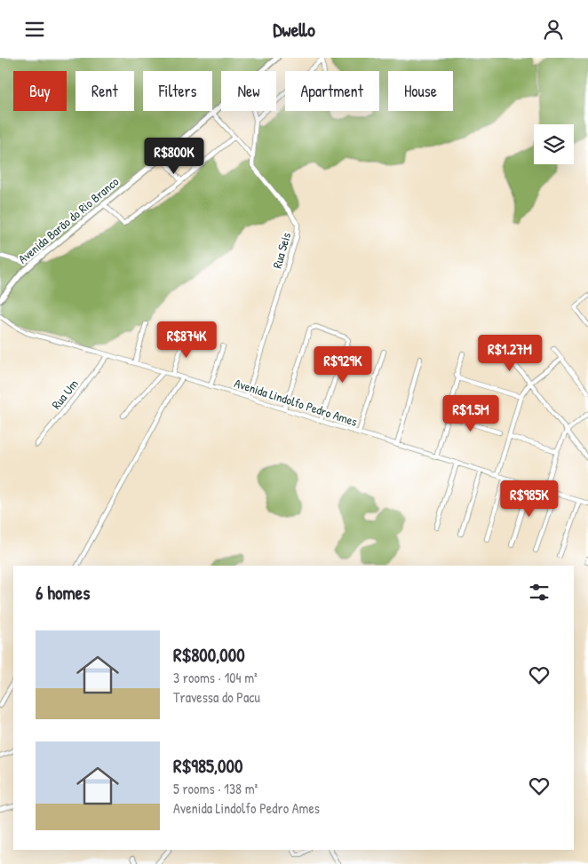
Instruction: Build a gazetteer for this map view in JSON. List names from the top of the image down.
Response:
{
  "streets": {
    "street": [
      "Avenida Barão do Rio Branco",
      "Rua Seis",
      "Rua Um",
      "Avenida Lindolfo Pedro Ames"
    ]
  },
  "crossings": [
    ["Rua Seis", "Avenida Lindolfo Pedro Ames"],
    ["Rua Um", "Avenida Lindolfo Pedro Ames"]
  ],
  "page": {
    "header": "Dwello",
    "chip": [
      "Buy",
      "Rent",
      "Filters",
      "New",
      "Apartment",
      "House"
    ],
    "price": [
      "R$800K",
      "R$874K",
      "R$1.27M",
      "R$929K",
      "R$1.5M",
      "R$985K"
    ],
    "heading": "6 homes",
    "list": [
      {
        "name": "R$800,000",
        "note": "3 rooms · 104 m² · Travessa do Pacu"
      },
      {
        "name": "R$985,000",
        "note": "5 rooms · 138 m² · Avenida Lindolfo Pedro Ames"
      }
    ]
  }
}
